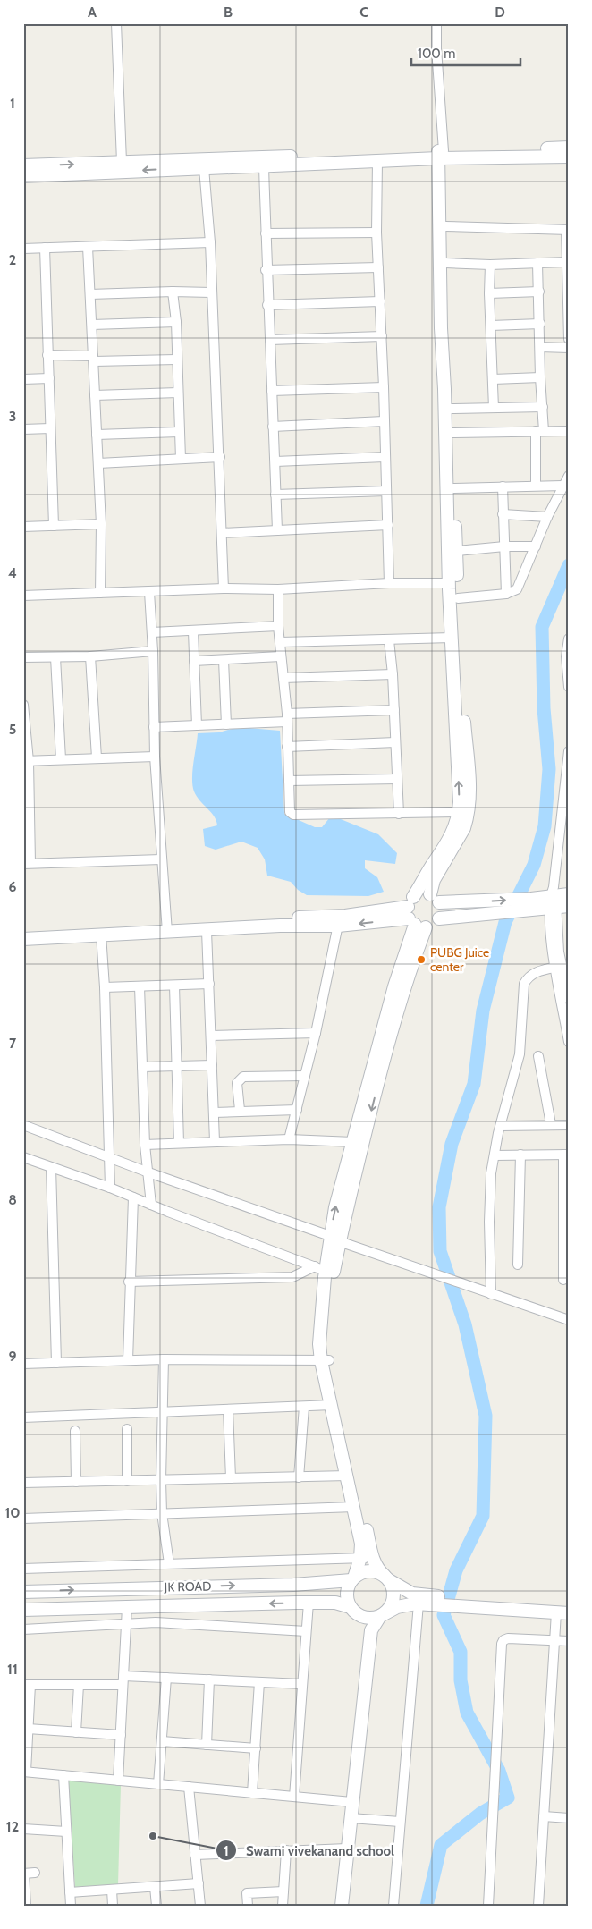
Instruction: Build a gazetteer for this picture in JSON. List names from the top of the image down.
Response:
{
  "streets": {
    "street": ["JK ROAD"]
  },
  "places": ["PUBG Juice center", "Swami vivekanand school"],
  "scale_bar": "100 m",
  "grid": {
    "columns": [
      "A",
      "B",
      "C",
      "D"
    ],
    "rows": [
      "1",
      "2",
      "3",
      "4",
      "5",
      "6",
      "7",
      "8",
      "9",
      "10",
      "11",
      "12"
    ]
  }
}
